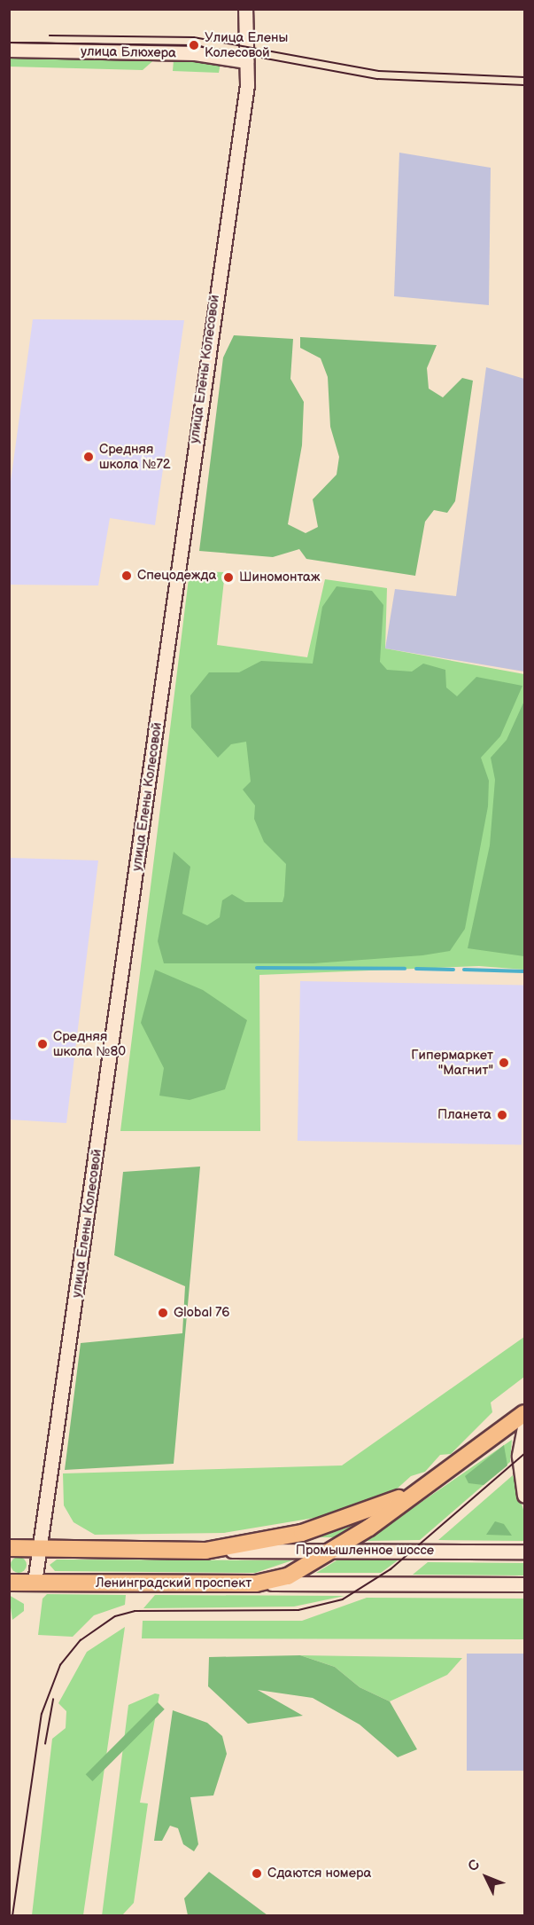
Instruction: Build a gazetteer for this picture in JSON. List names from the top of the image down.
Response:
{
  "streets": {
    "main road": ["Ленинградский проспект"],
    "street": ["улица Блюхера", "улица Елены Колесовой", "Промышленное шоссе"]
  },
  "crossings": [
    ["улица Блюхера", "улица Елены Колесовой"],
    ["улица Елены Колесовой", "Ленинградский проспект"],
    ["Промышленное шоссе", "Ленинградский проспект"]
  ],
  "places": [
    "Улица Елены Колесовой",
    "Средняя школа №72",
    "Спецодежда",
    "Шиномонтаж",
    "Средняя школа №80",
    "Гипермаркет \"Магнит\"",
    "Планета",
    "Global 76",
    "Сдаются номера"
  ],
  "north": "top left"
}
